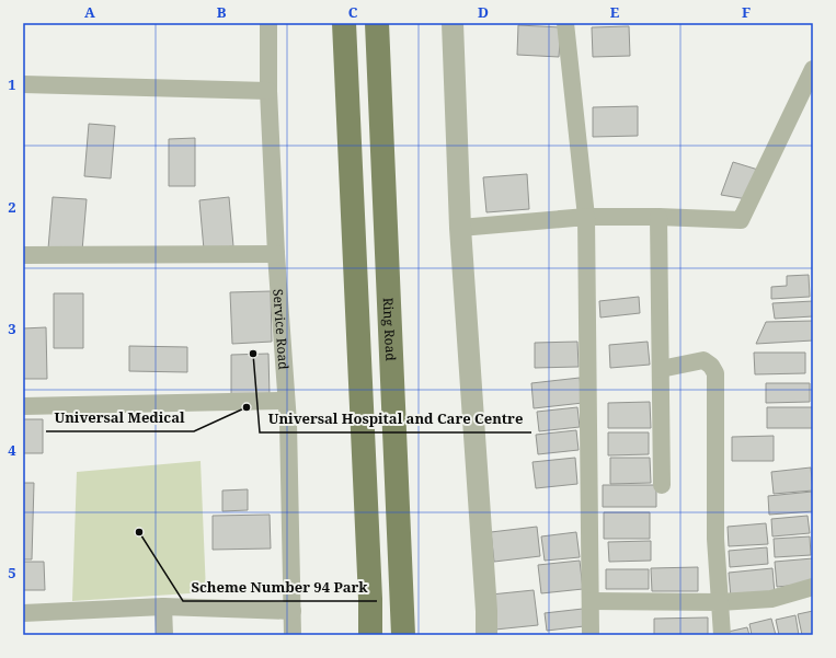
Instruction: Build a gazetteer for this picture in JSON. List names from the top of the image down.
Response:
{
  "streets": {
    "main road": ["Ring Road"],
    "street": ["Service Road"]
  },
  "places": ["Universal Hospital and Care Centre", "Universal Medical", "Scheme Number 94 Park"],
  "grid": {
    "columns": [
      "A",
      "B",
      "C",
      "D",
      "E",
      "F"
    ],
    "rows": [
      "1",
      "2",
      "3",
      "4",
      "5"
    ]
  }
}
